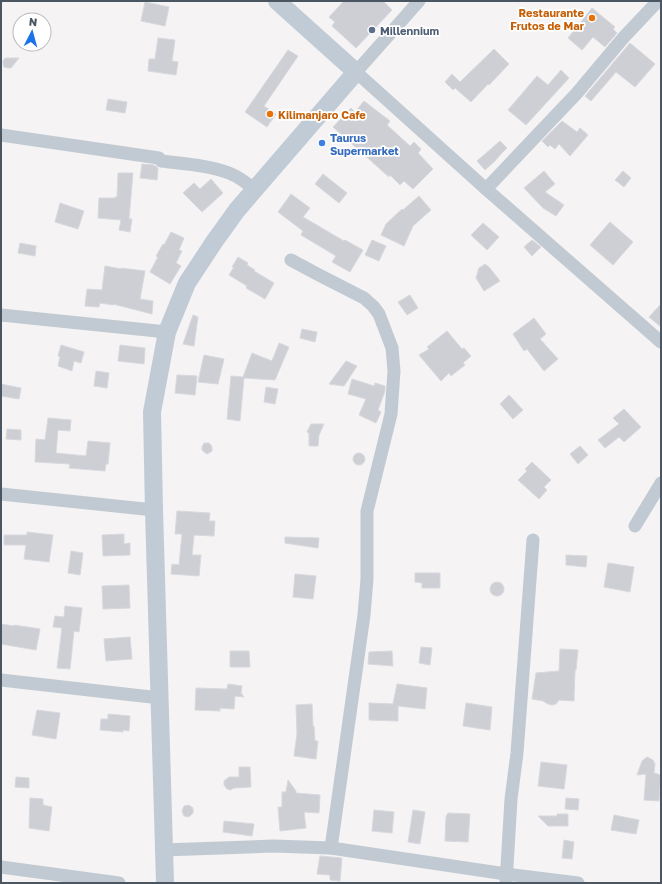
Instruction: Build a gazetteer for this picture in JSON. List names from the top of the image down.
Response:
{
  "places": [
    "Restaurante Frutos de Mar",
    "Millennium",
    "Kilimanjaro Cafe",
    "Taurus Supermarket"
  ],
  "north": "top"
}
